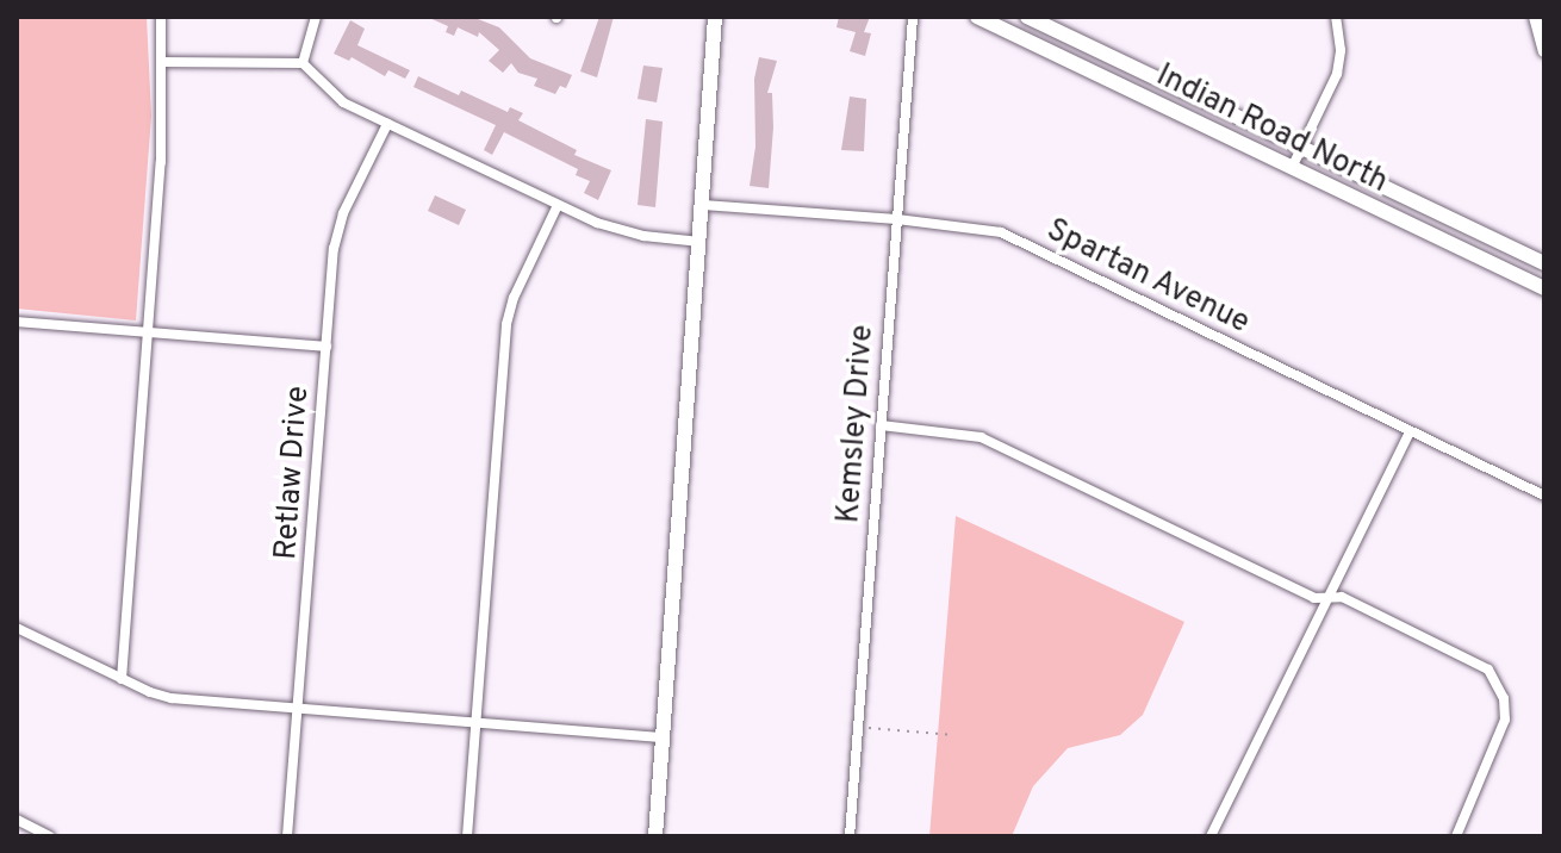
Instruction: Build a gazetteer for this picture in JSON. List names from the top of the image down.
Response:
{
  "streets": {
    "main road": ["Indian Road North"],
    "street": ["Spartan Avenue", "Kemsley Drive", "Retlaw Drive"]
  },
  "crossings": [
    ["Spartan Avenue", "Kemsley Drive"]
  ]
}
